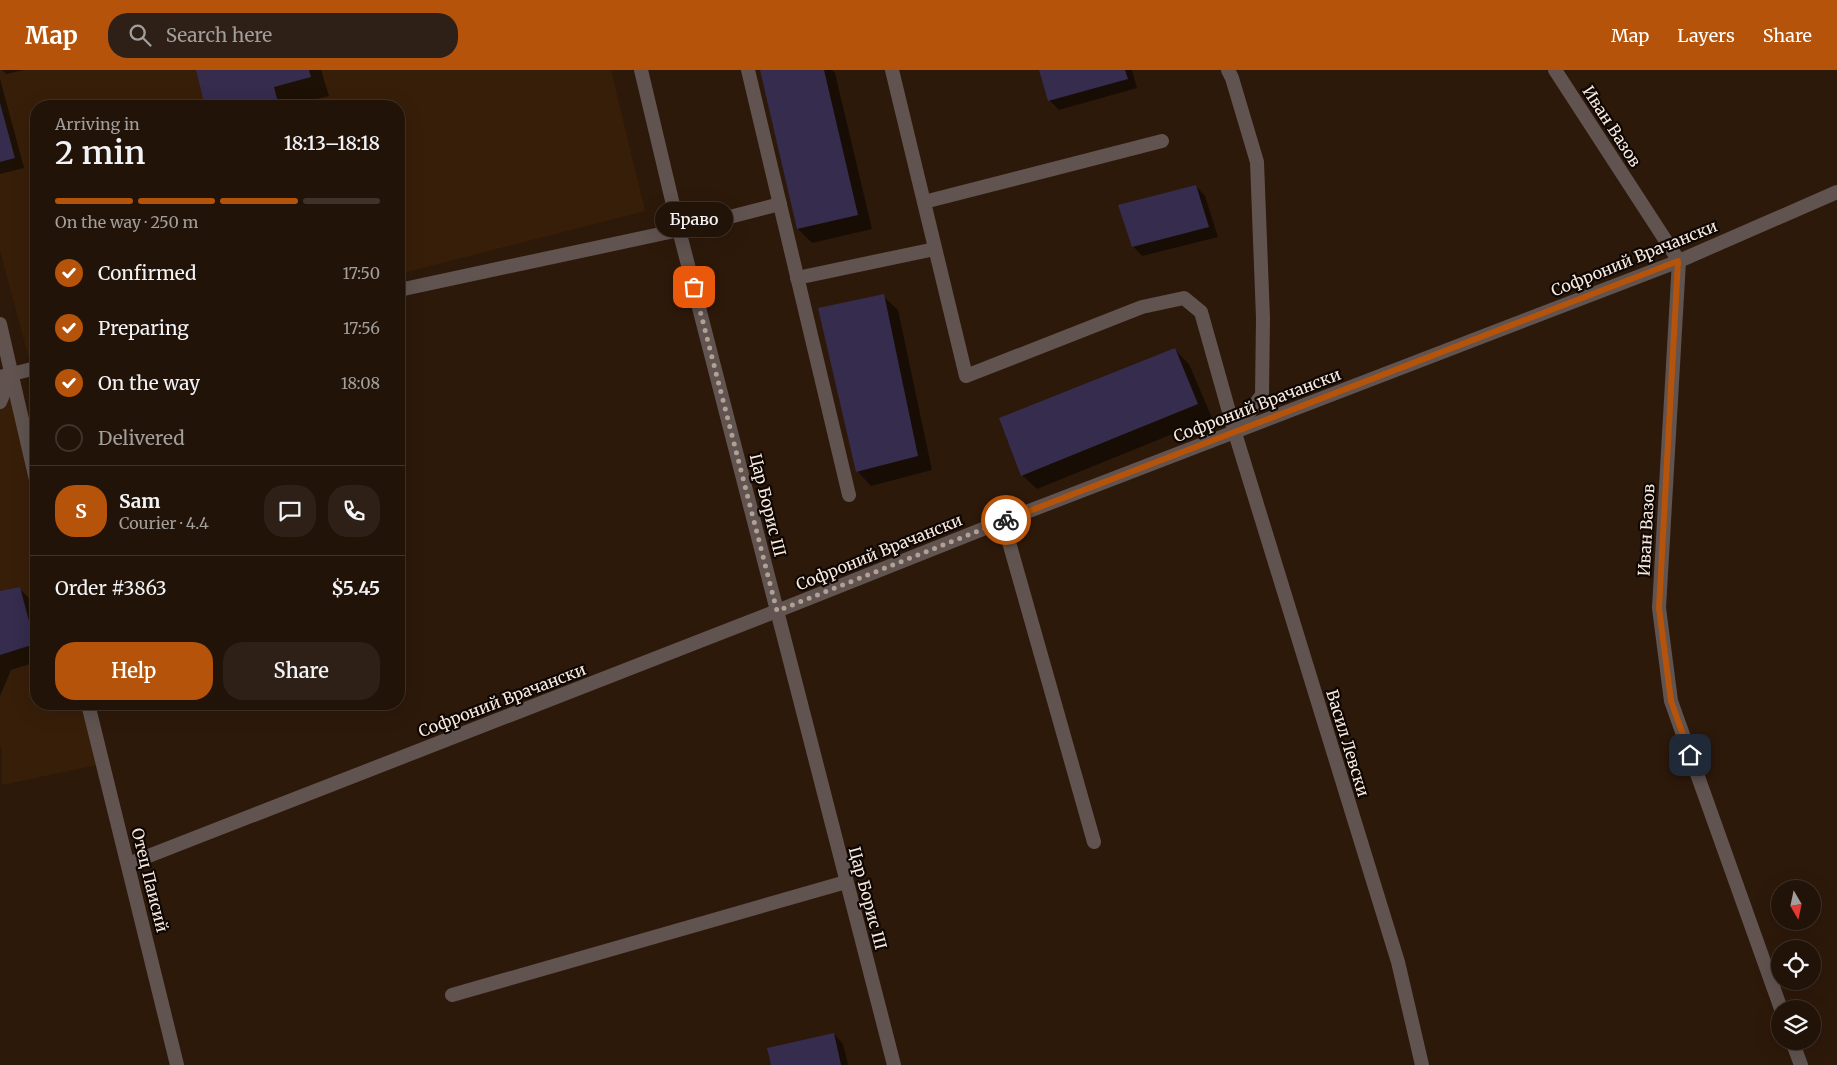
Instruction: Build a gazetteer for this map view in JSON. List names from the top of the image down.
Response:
{
  "streets": {
    "street": [
      "Иван Вазов",
      "Софроний Врачански",
      "Цар Борис III",
      "Васил Левски",
      "Отец Паисий"
    ]
  },
  "crossings": [
    ["Иван Вазов", "Софроний Врачански"],
    ["Софроний Врачански", "Цар Борис III"],
    ["Софроний Врачански", "Васил Левски"],
    ["Софроний Врачански", "Отец Паисий"]
  ],
  "places": ["Браво"],
  "north": "bottom",
  "page": {
    "header": "Map",
    "search": "Search here",
    "nav": ["Map", "Layers", "Share"],
    "heading": ["2 min", "Arriving in", "18:13–18:18"],
    "panel": [
      "Sam",
      "Courier · 4.4",
      "Order #3863",
      "$5.45"
    ],
    "bar": "On the way · 250 m",
    "bubble": "Браво",
    "list": [
      ["Confirmed", "17:50"],
      ["Preparing", "17:56"],
      ["On the way", "18:08"],
      "Delivered"
    ],
    "round": "S",
    "buttons": ["Help", "Share"]
  }
}
